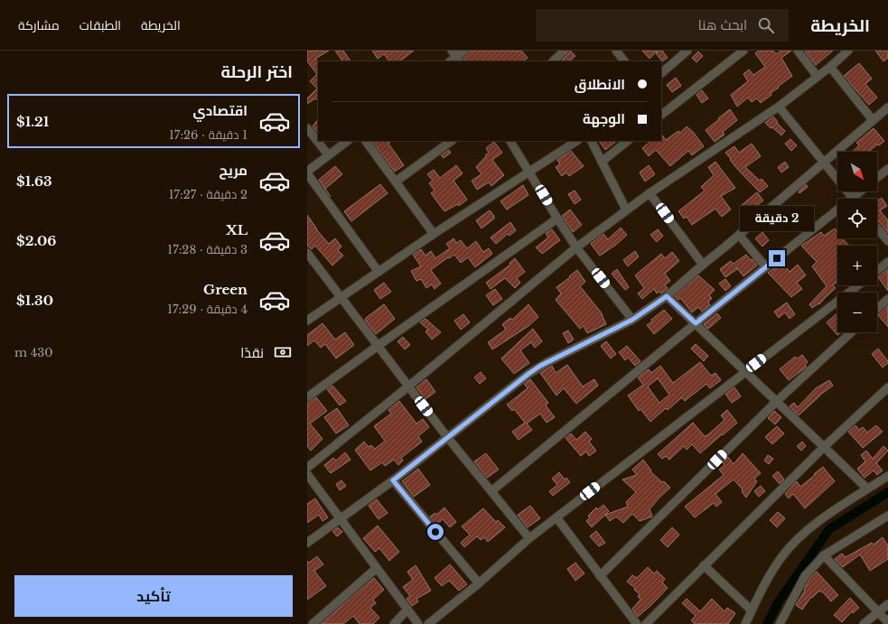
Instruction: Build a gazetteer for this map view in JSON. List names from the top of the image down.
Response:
{
  "north": "bottom right",
  "page": {
    "header": "الخريطة",
    "search": "ابحث هنا",
    "nav": ["الخريطة", "الطبقات", "مشاركة"],
    "heading": "اختر الرحلة",
    "banner": ["الانطلاق", "الوجهة"],
    "list": [
      {
        "name": "اقتصادي",
        "note": "1 دقيقة · 17:26",
        "value": "$1.21"
      },
      {
        "name": "مريح",
        "note": "2 دقيقة · 17:27",
        "value": "$1.63"
      },
      {
        "name": "XL",
        "note": "3 دقيقة · 17:28",
        "value": "$2.06"
      },
      {
        "name": "Green",
        "note": "4 دقيقة · 17:29",
        "value": "$1.30"
      }
    ],
    "map_buttons": ["+", "−"],
    "bubble": "2 دقيقة",
    "pay": ["نقدًا", "430 m"],
    "buttons": "تأكيد"
  }
}
